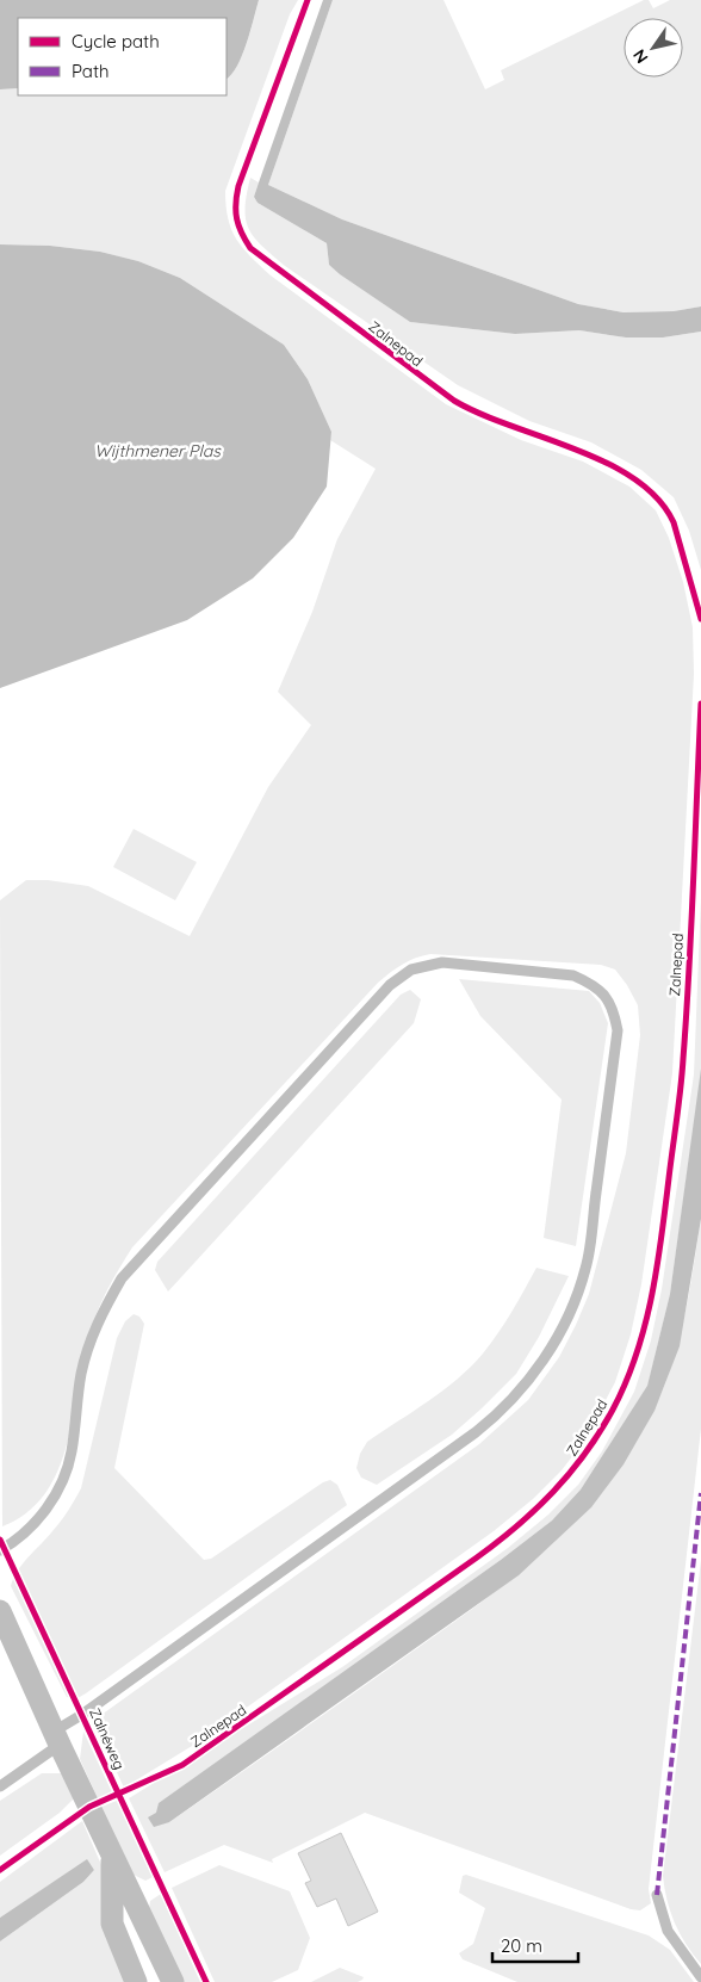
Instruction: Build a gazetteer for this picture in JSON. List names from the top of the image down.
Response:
{
  "streets": {
    "cycle path": ["Zalnepad", "Zalnéweg"]
  },
  "water": ["Wijthmener Plas"],
  "legend": ["Cycle path", "Path"],
  "scale_bar": "20 m",
  "north": "bottom left"
}
